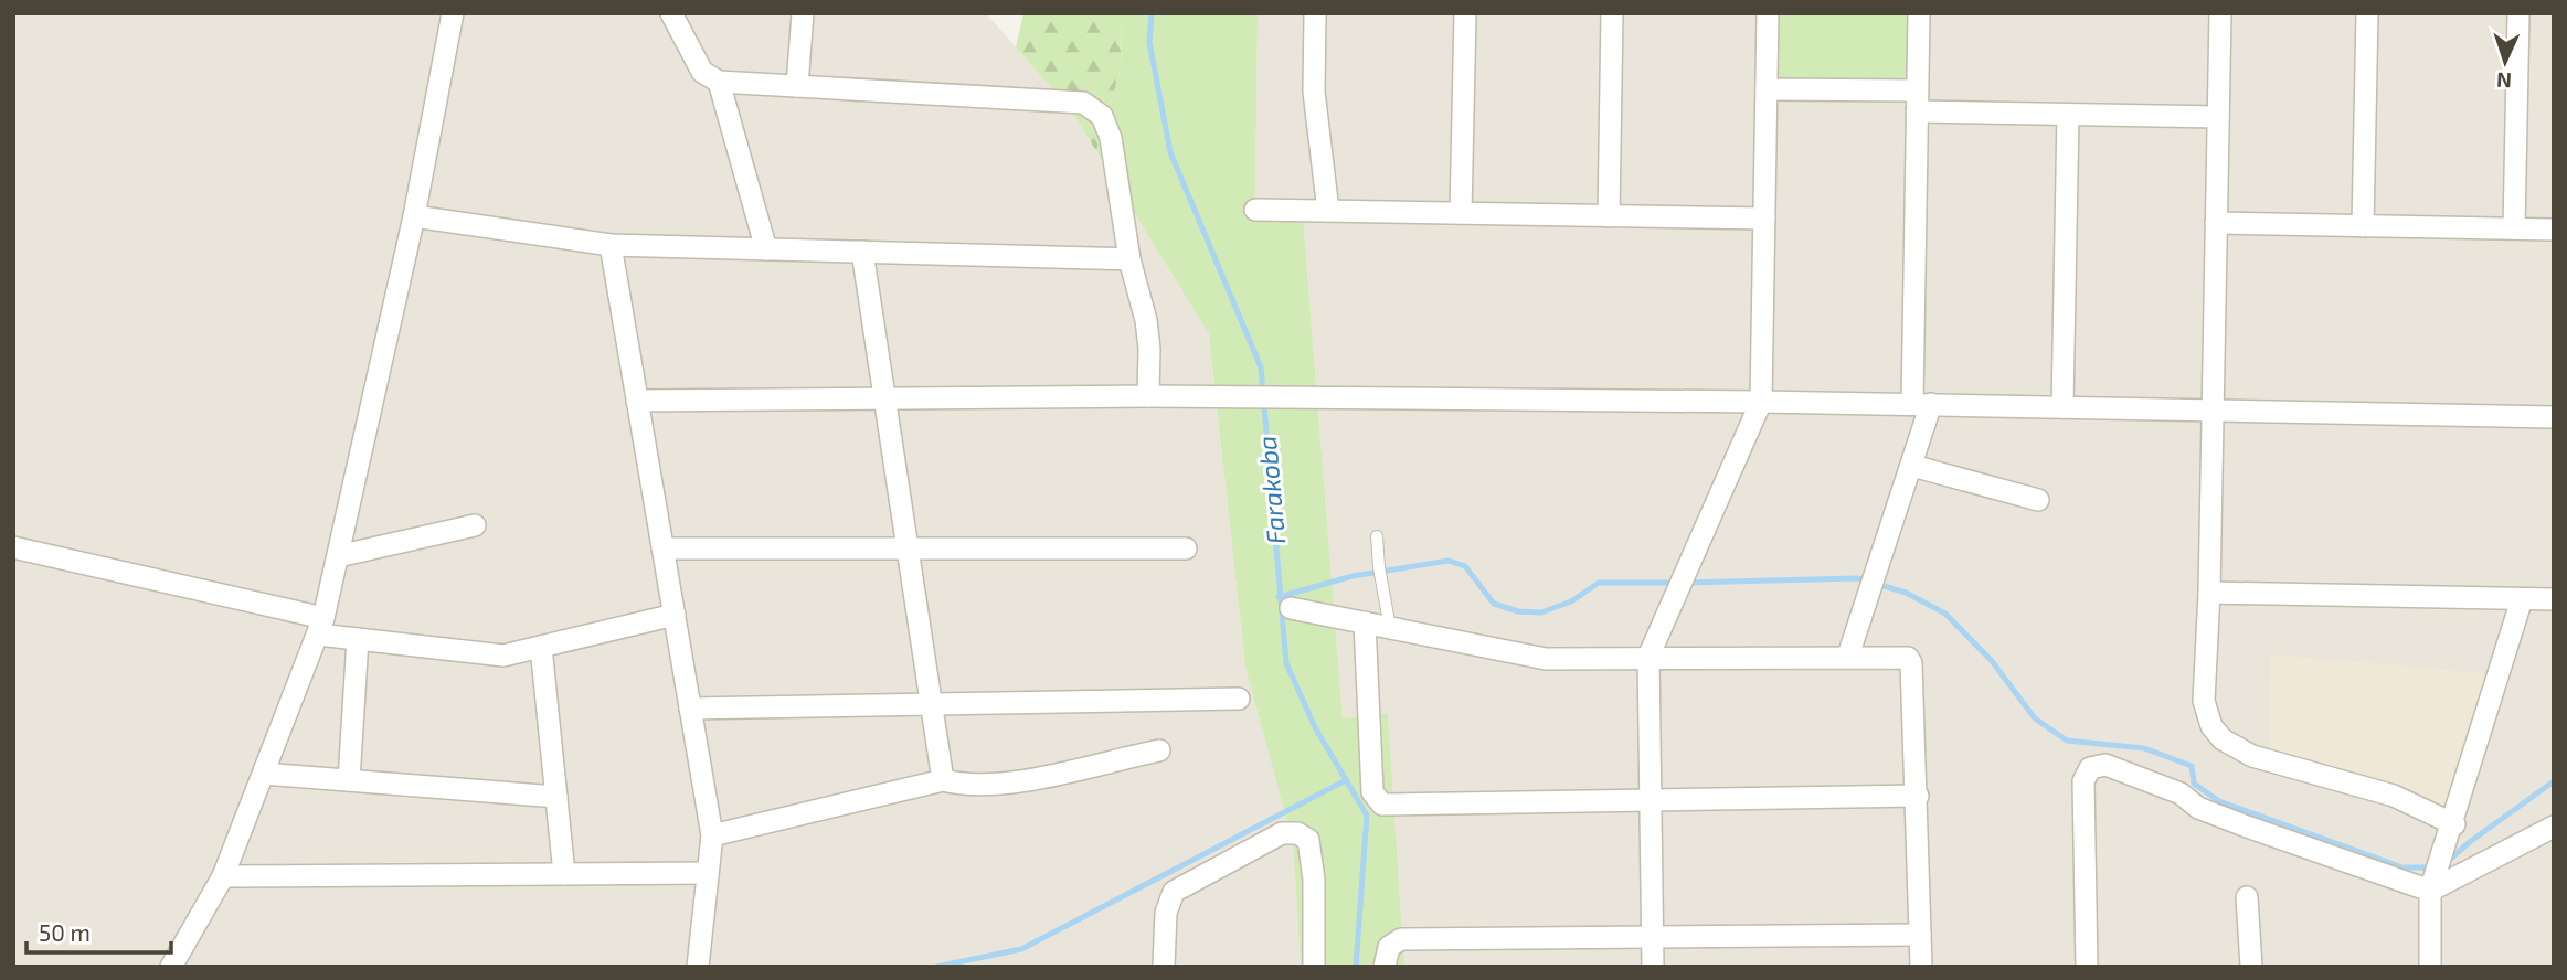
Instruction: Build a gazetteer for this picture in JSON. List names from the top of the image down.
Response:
{
  "water": ["Farakoba"],
  "scale_bar": "50 m",
  "north": "bottom"
}
